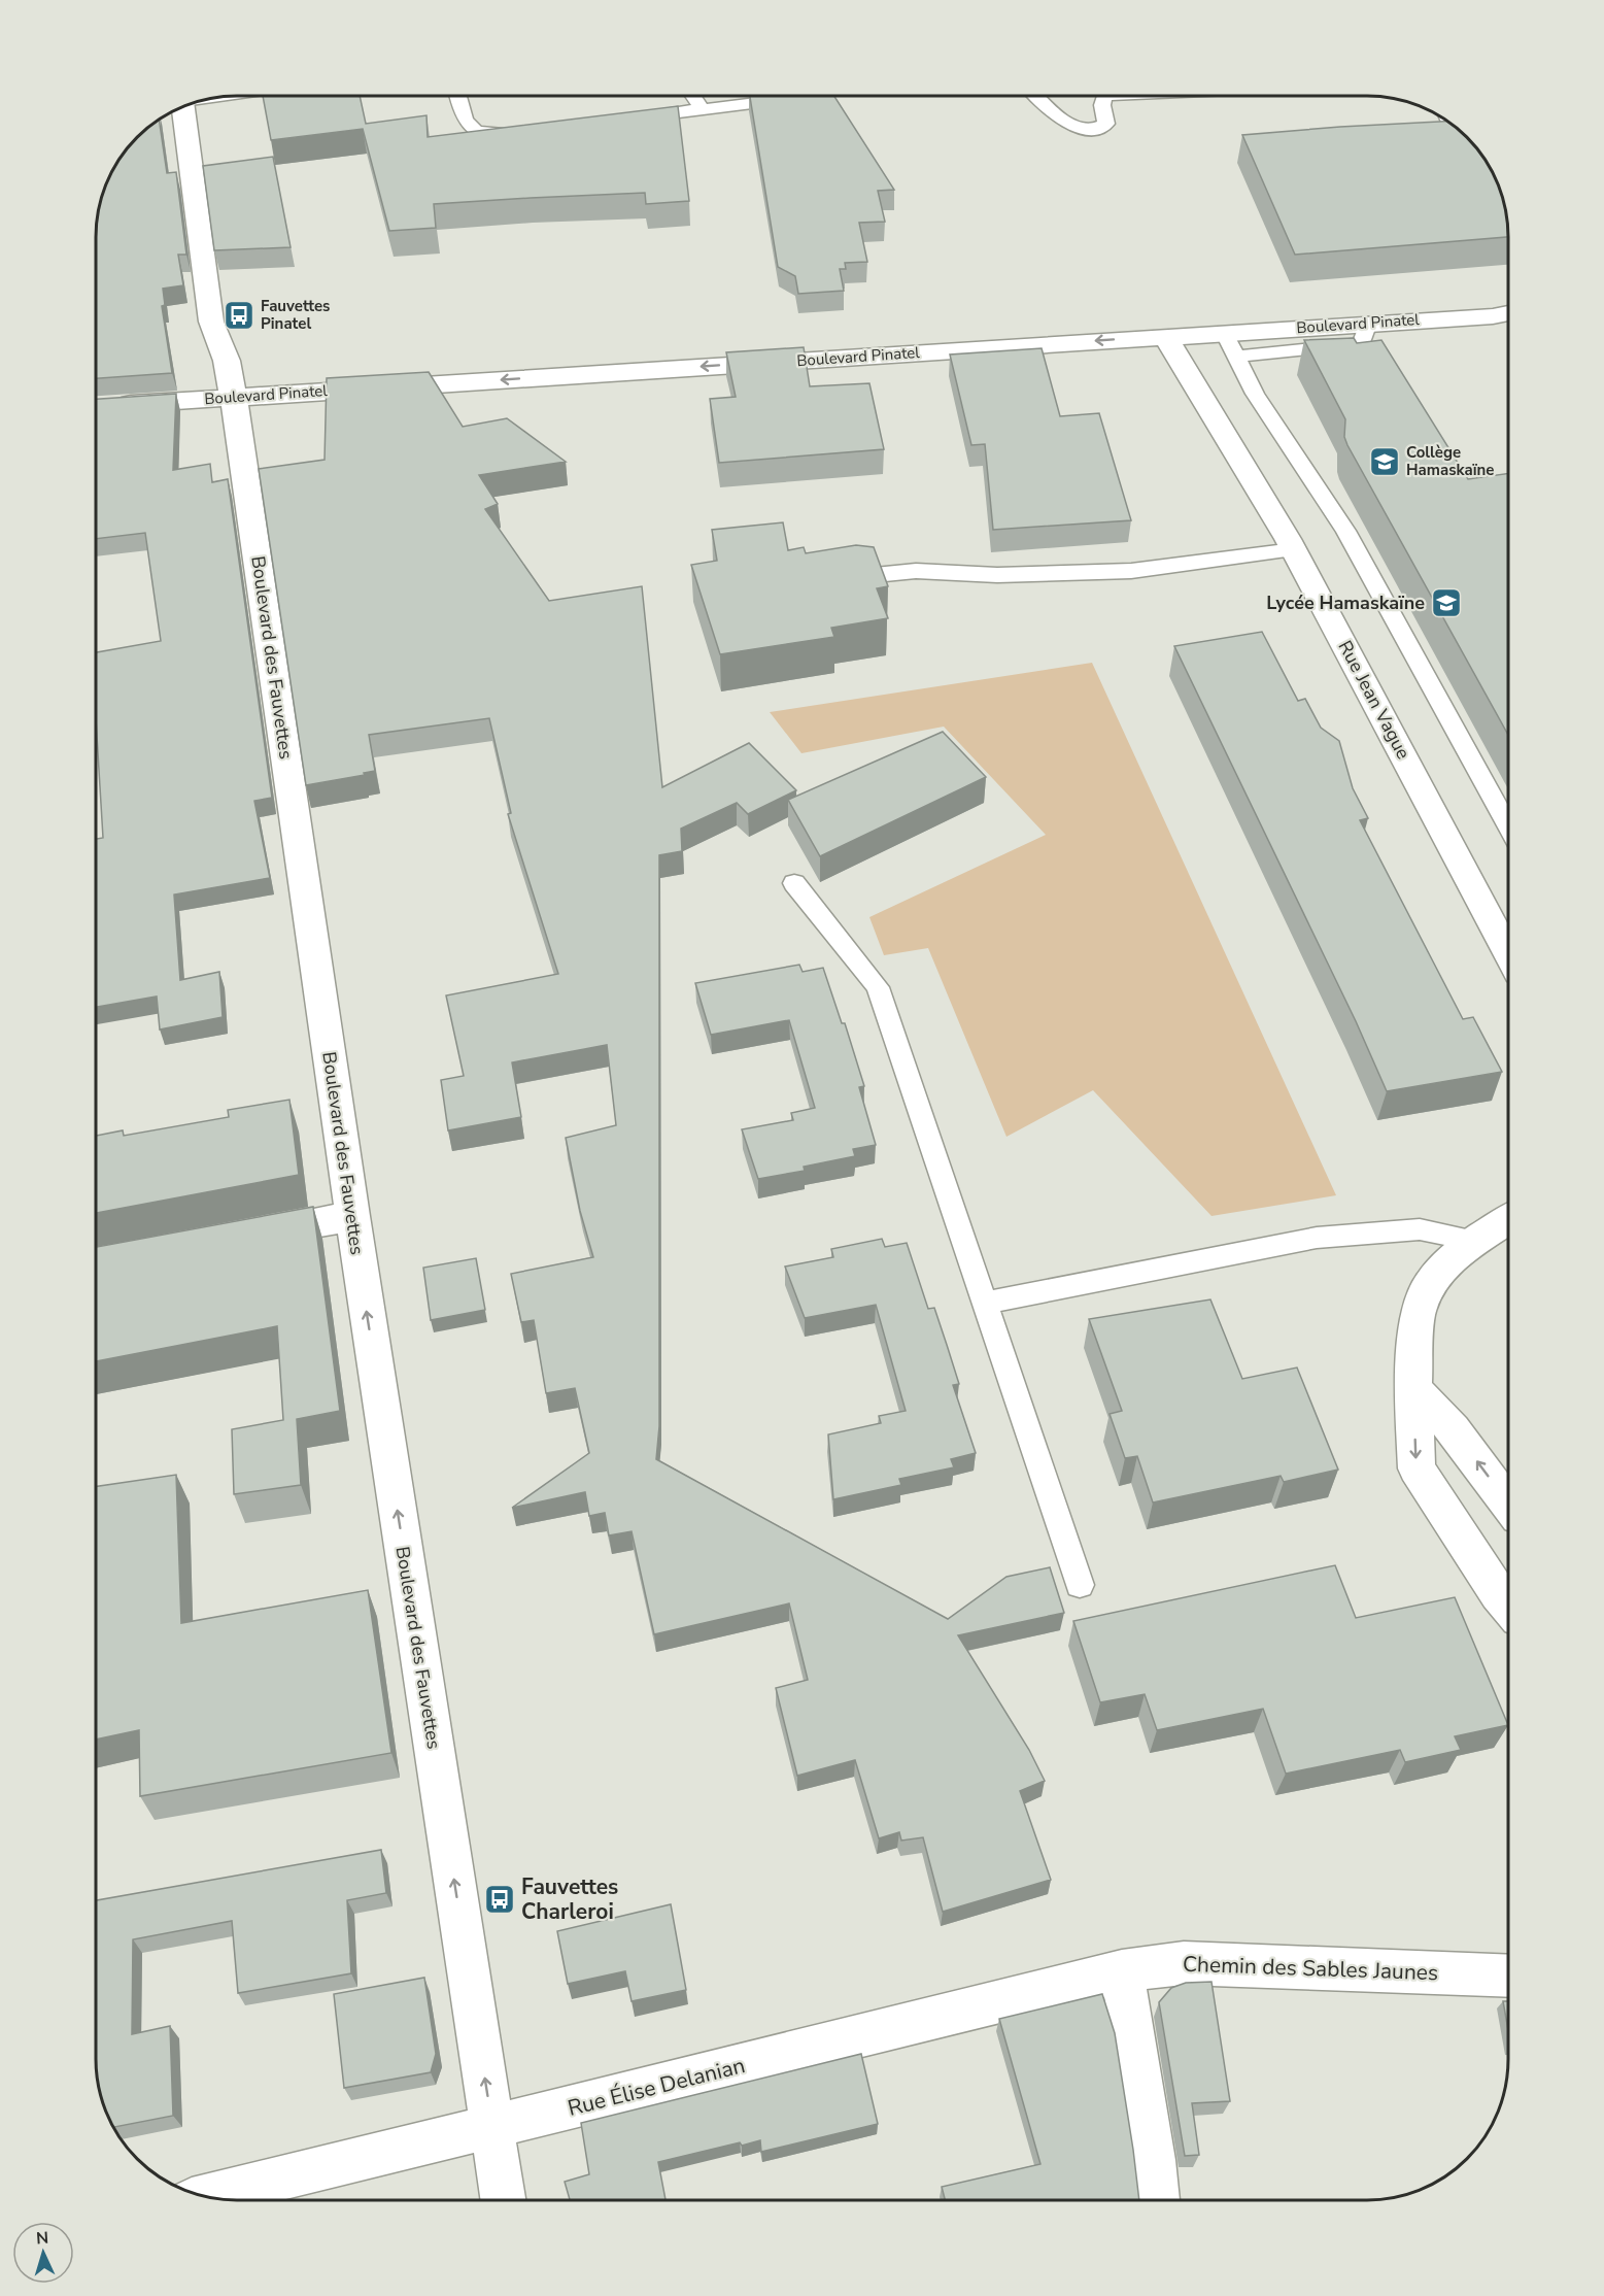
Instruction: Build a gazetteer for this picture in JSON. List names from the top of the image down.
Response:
{
  "streets": {
    "street": [
      "Boulevard Pinatel",
      "Boulevard des Fauvettes",
      "Rue Jean Vague",
      "Chemin des Sables Jaunes",
      "Rue Élise Delanian"
    ]
  },
  "crossings": [
    ["Boulevard Pinatel", "Boulevard des Fauvettes"],
    ["Boulevard Pinatel", "Rue Jean Vague"],
    ["Boulevard des Fauvettes", "Rue Élise Delanian"],
    ["Chemin des Sables Jaunes", "Rue Élise Delanian"]
  ],
  "one_way": ["Boulevard Pinatel", "Boulevard des Fauvettes"],
  "places": {
    "bus stop": ["Fauvettes Pinatel", "Fauvettes Charleroi"],
    "school or university": ["Collège Hamaskaïne", "Lycée Hamaskaïne"]
  },
  "north": "top"
}
